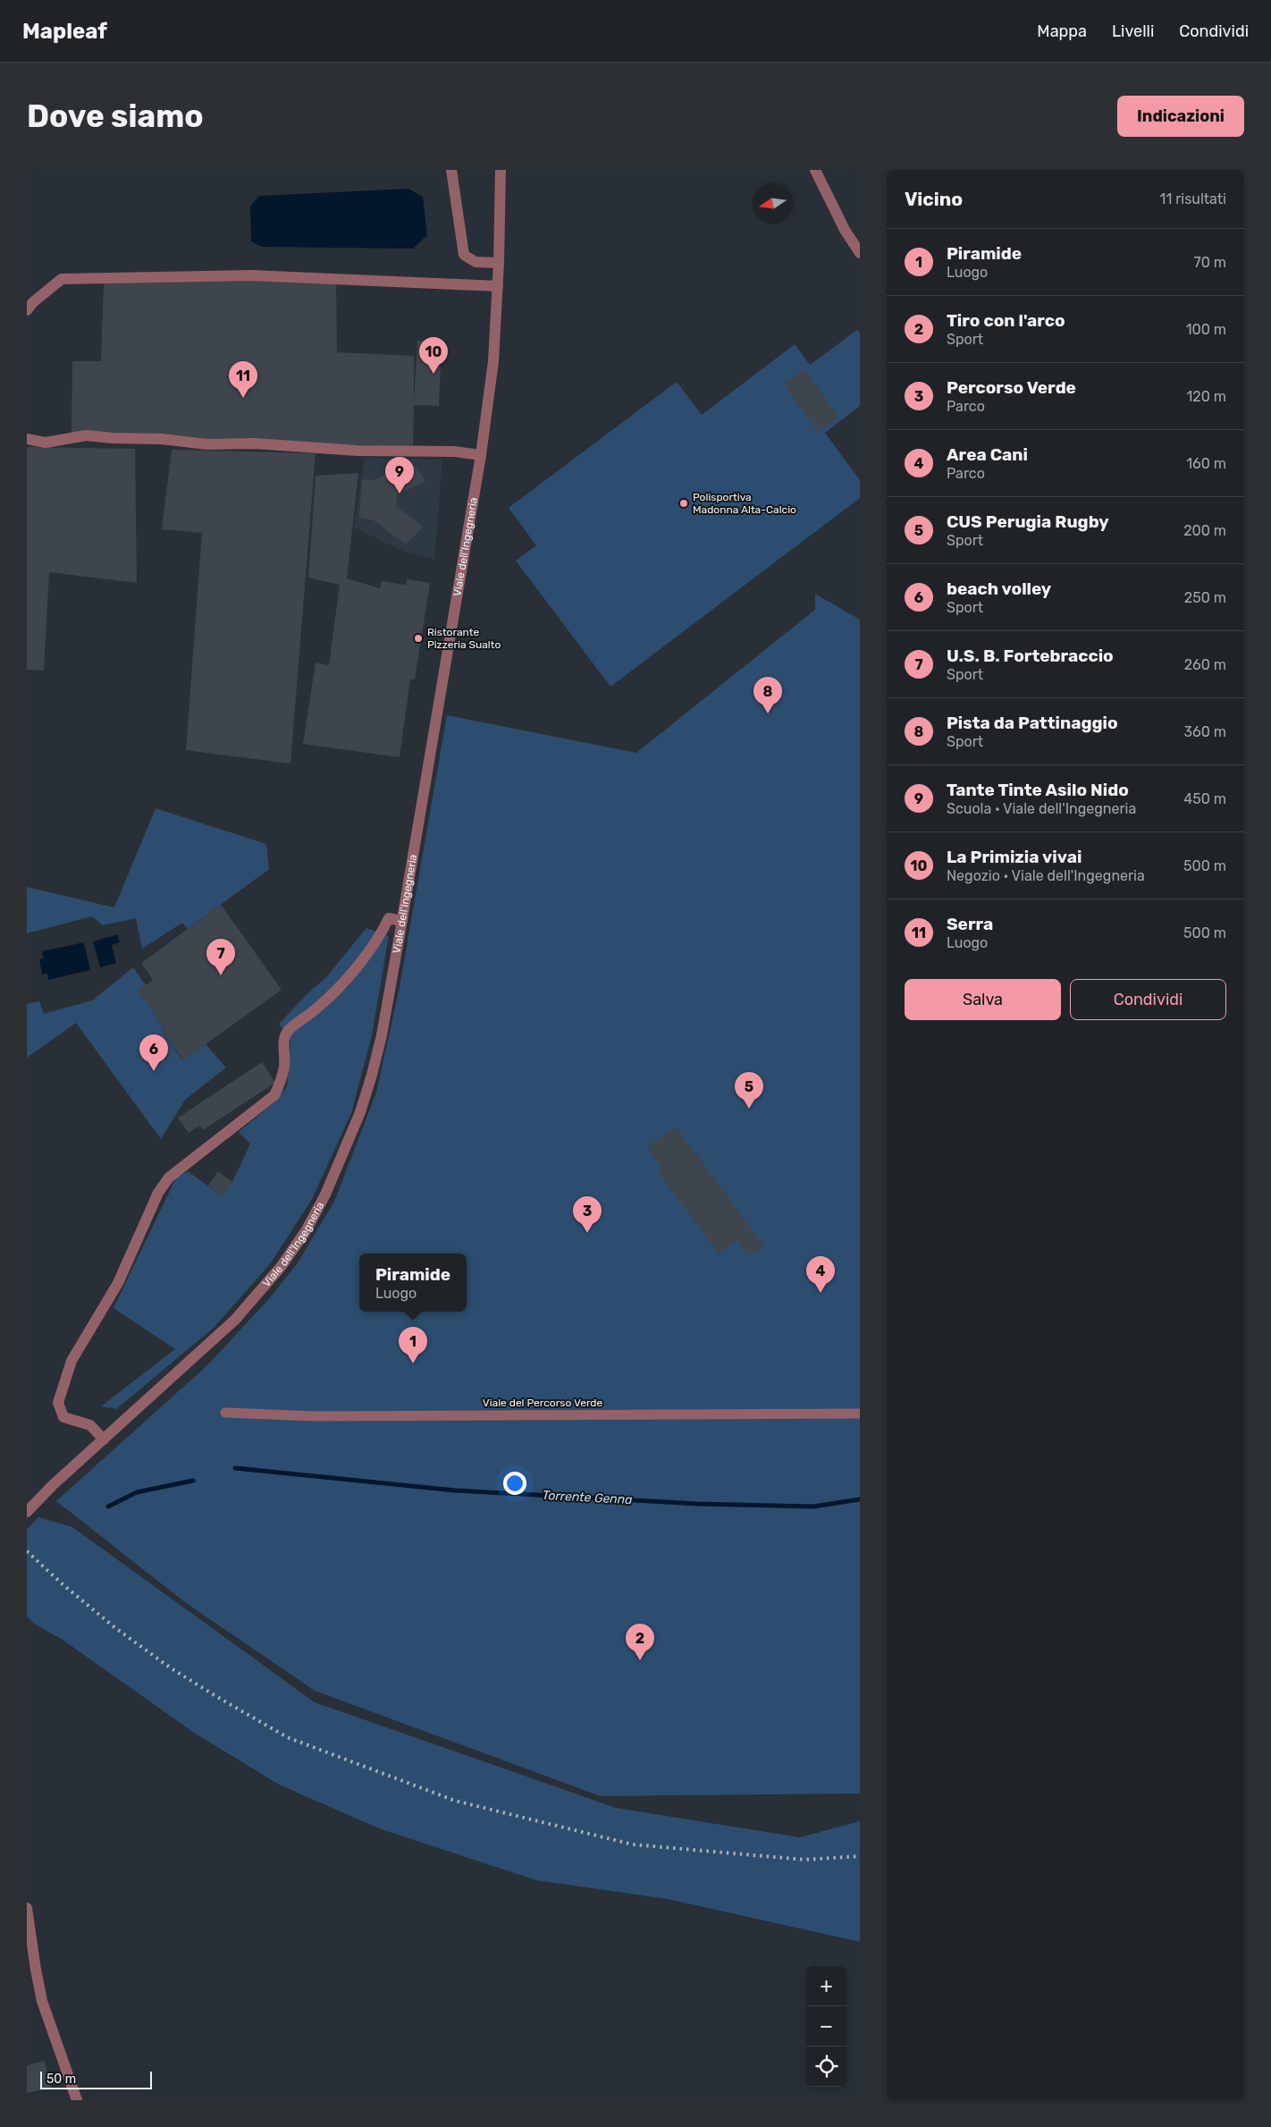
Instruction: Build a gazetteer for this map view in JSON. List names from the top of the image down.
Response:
{
  "streets": {
    "street": ["Viale dell'Ingegneria", "Viale del Percorso Verde"]
  },
  "water": ["Torrente Genna"],
  "places": ["Polisportiva Madonna Alta-Calcio", "Ristorante Pizzeria Sualto"],
  "scale_bar": "50 m",
  "north": "left",
  "page": {
    "header": "Mapleaf",
    "nav": ["Mappa", "Livelli", "Condividi"],
    "buttons": [
      "Indicazioni",
      ["Salva", "Condividi"]
    ],
    "title": "Dove siamo",
    "heading": ["Vicino", "11 risultati"],
    "list": [
      {
        "mark": "1",
        "name": "Piramide",
        "note": "Luogo",
        "value": "70 m"
      },
      {
        "mark": "2",
        "name": "Tiro con l'arco",
        "note": "Sport",
        "value": "100 m"
      },
      {
        "mark": "3",
        "name": "Percorso Verde",
        "note": "Parco",
        "value": "120 m"
      },
      {
        "mark": "4",
        "name": "Area Cani",
        "note": "Parco",
        "value": "160 m"
      },
      {
        "mark": "5",
        "name": "CUS Perugia Rugby",
        "note": "Sport",
        "value": "200 m"
      },
      {
        "mark": "6",
        "name": "beach volley",
        "note": "Sport",
        "value": "250 m"
      },
      {
        "mark": "7",
        "name": "U.S. B. Fortebraccio",
        "note": "Sport",
        "value": "260 m"
      },
      {
        "mark": "8",
        "name": "Pista da Pattinaggio",
        "note": "Sport",
        "value": "360 m"
      },
      {
        "mark": "9",
        "name": "Tante Tinte Asilo Nido",
        "note": "Scuola · Viale dell'Ingegneria",
        "value": "450 m"
      },
      {
        "mark": "10",
        "name": "La Primizia vivai",
        "note": "Negozio · Viale dell'Ingegneria",
        "value": "500 m"
      },
      {
        "mark": "11",
        "name": "Serra",
        "note": "Luogo",
        "value": "500 m"
      }
    ],
    "pins": [
      "10",
      "11",
      "9",
      "8",
      "7",
      "6",
      "5",
      "3",
      "4",
      "1",
      "2"
    ],
    "popup": ["Piramide", "Luogo"],
    "map_buttons": ["+", "−"],
    "scale": "50 m"
  }
}
